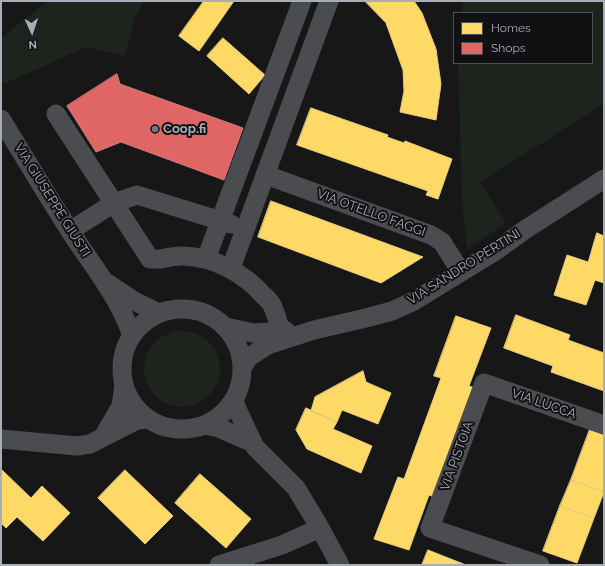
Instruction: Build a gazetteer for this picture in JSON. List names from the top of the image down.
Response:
{
  "streets": {
    "street": [
      "VIA GIUSEPPE GIUSTI",
      "VIA OTELLO FAGGI",
      "VIA SANDRO PERTINI",
      "VIA LUCCA",
      "VIA PISTOIA"
    ]
  },
  "crossings": [
    ["VIA GIUSEPPE GIUSTI", "VIA SANDRO PERTINI"],
    ["VIA OTELLO FAGGI", "VIA SANDRO PERTINI"],
    ["VIA LUCCA", "VIA PISTOIA"]
  ],
  "places": ["Coop.fi"],
  "legend": ["Homes", "Shops"],
  "north": "bottom"
}
